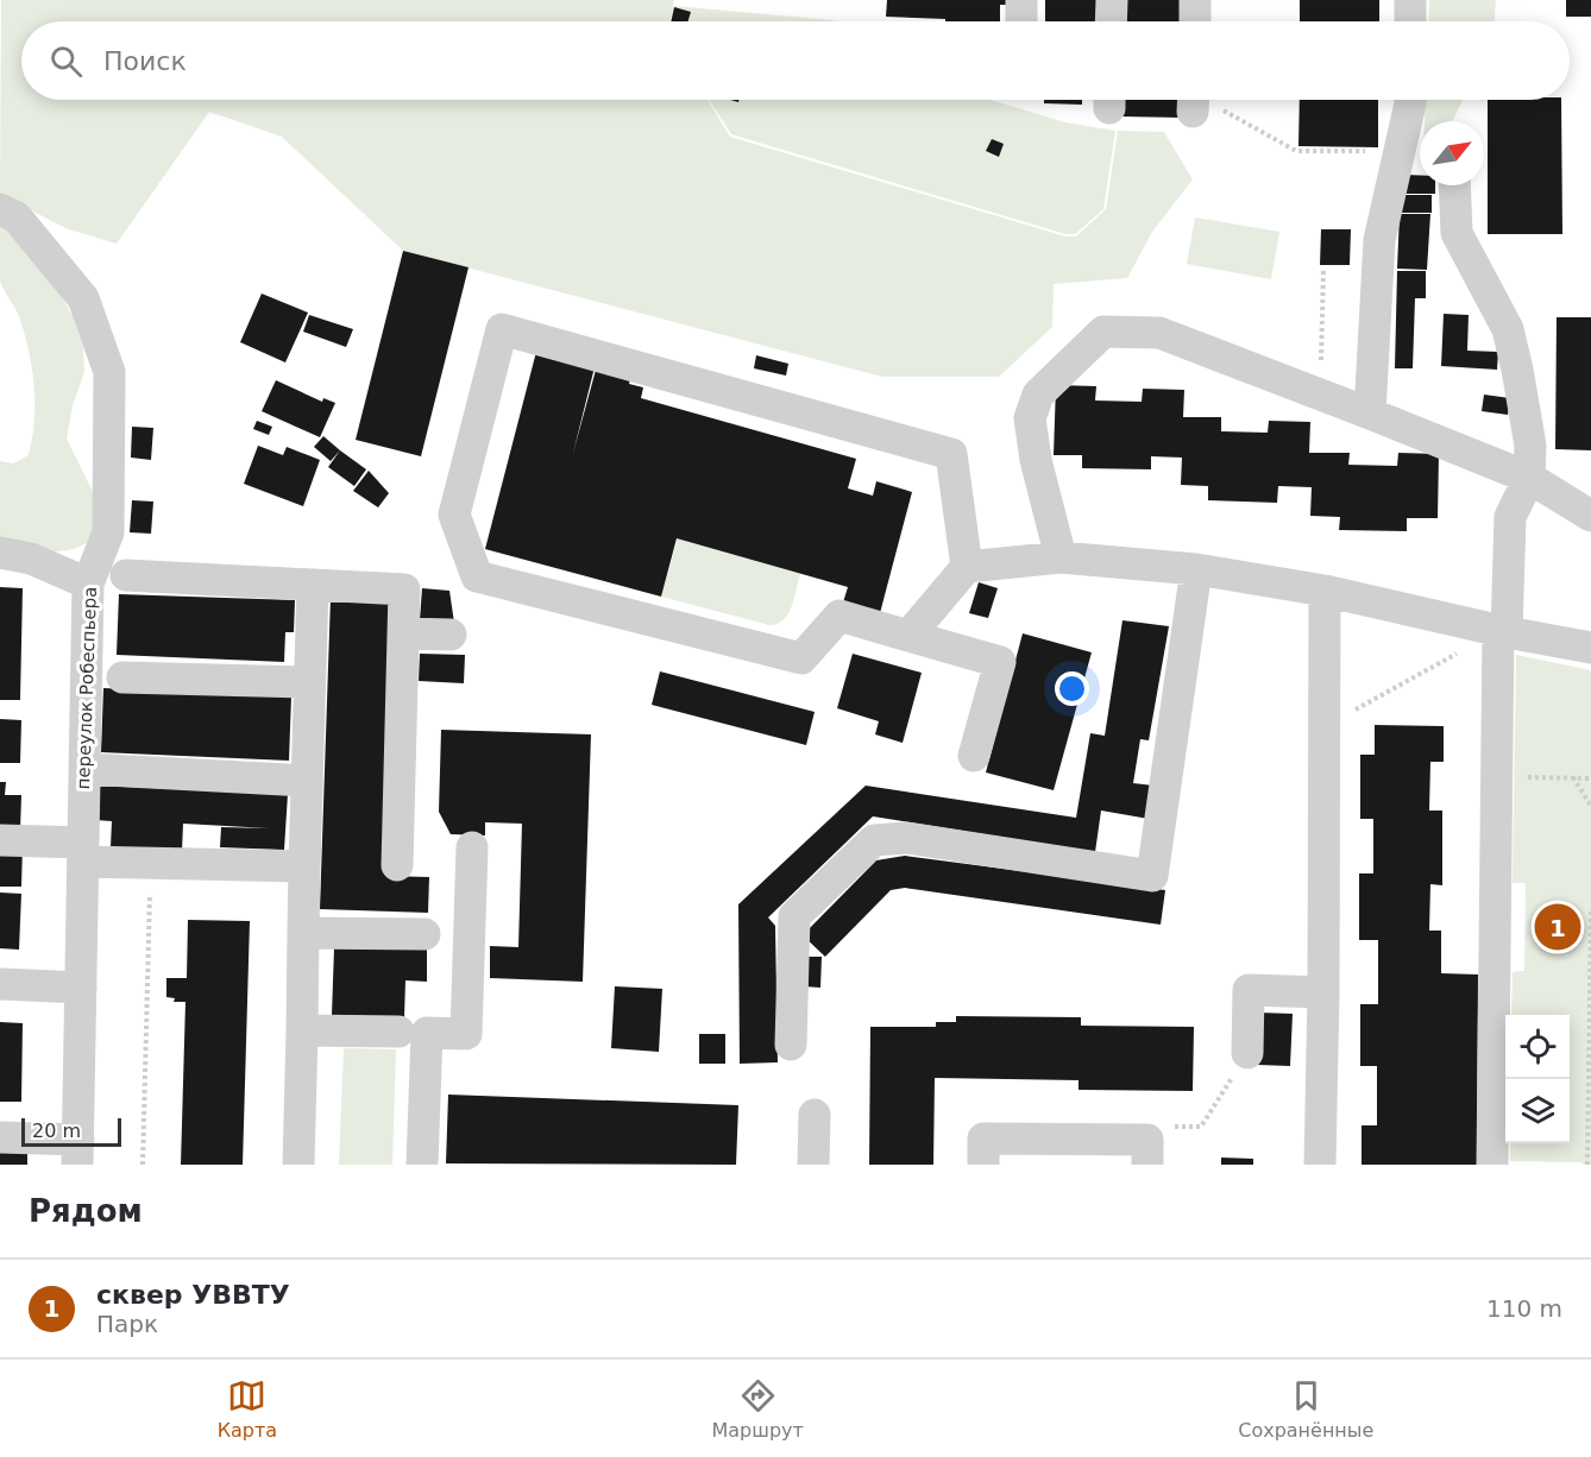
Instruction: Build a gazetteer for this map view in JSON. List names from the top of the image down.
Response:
{
  "streets": {
    "street": ["переулок Робеспьера"]
  },
  "scale_bar": "20 m",
  "north": "top right",
  "page": {
    "search": "Поиск",
    "pins": "1",
    "scale": "20 m",
    "heading": "Рядом",
    "list": [
      {
        "mark": "1",
        "name": "сквер УВВТУ",
        "note": "Парк",
        "value": "110 m"
      }
    ],
    "nav": ["Карта", "Маршрут", "Сохранённые"]
  }
}
